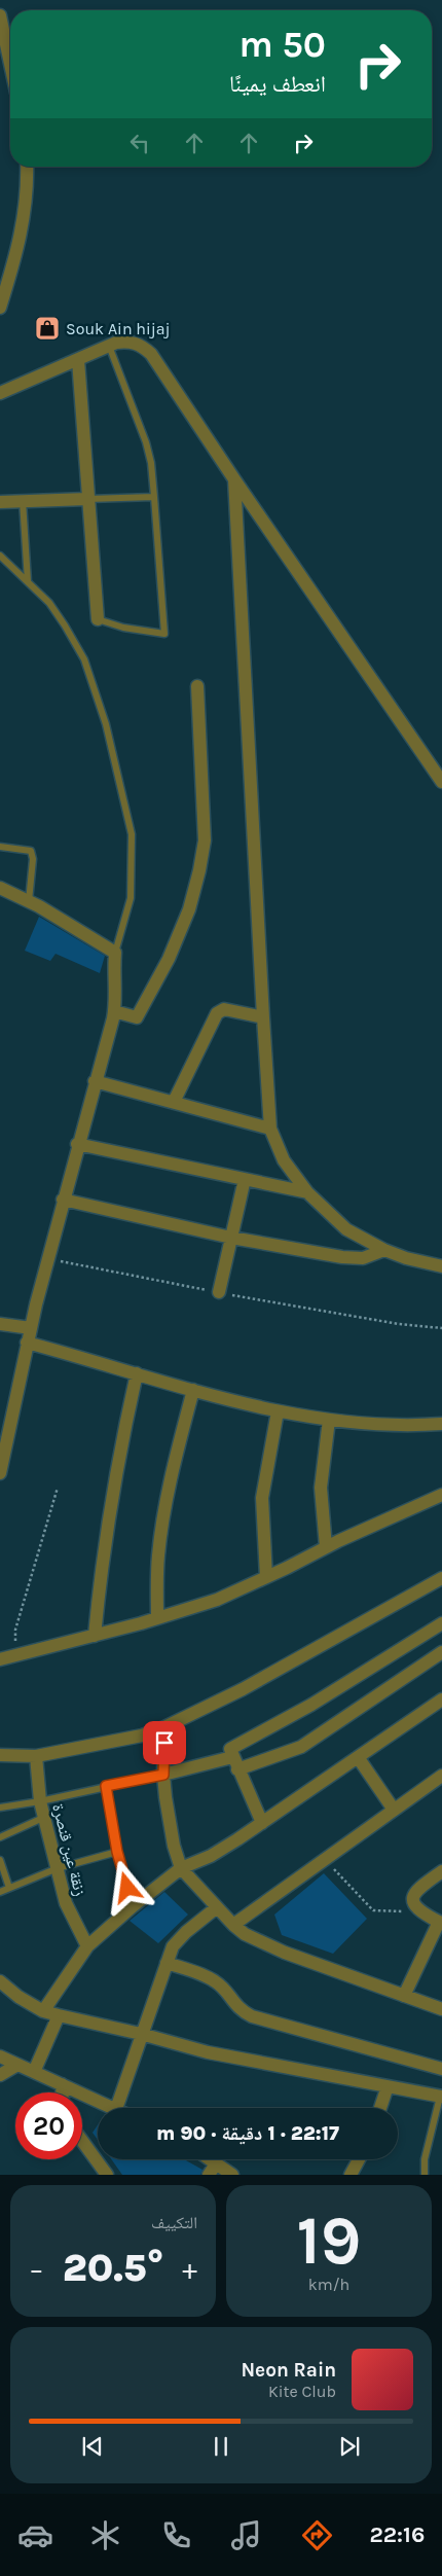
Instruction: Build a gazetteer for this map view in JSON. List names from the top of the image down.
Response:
{
  "streets": {
    "street": ["زنقة عين قنصرة"]
  },
  "places": {
    "shop": ["Souk Ain hijaj"]
  },
  "page": {
    "turn": ["50 m", "انعطف يمينًا"],
    "limit": "20",
    "trip": "22:17 · 1 دقيقة · 90 m",
    "tile": [
      ["19", "km/h"],
      "التكييف"
    ],
    "heat": ["−", "20.5°", "+"],
    "song": ["Neon Rain", "Kite Club"],
    "tabs": "22:16"
  }
}
